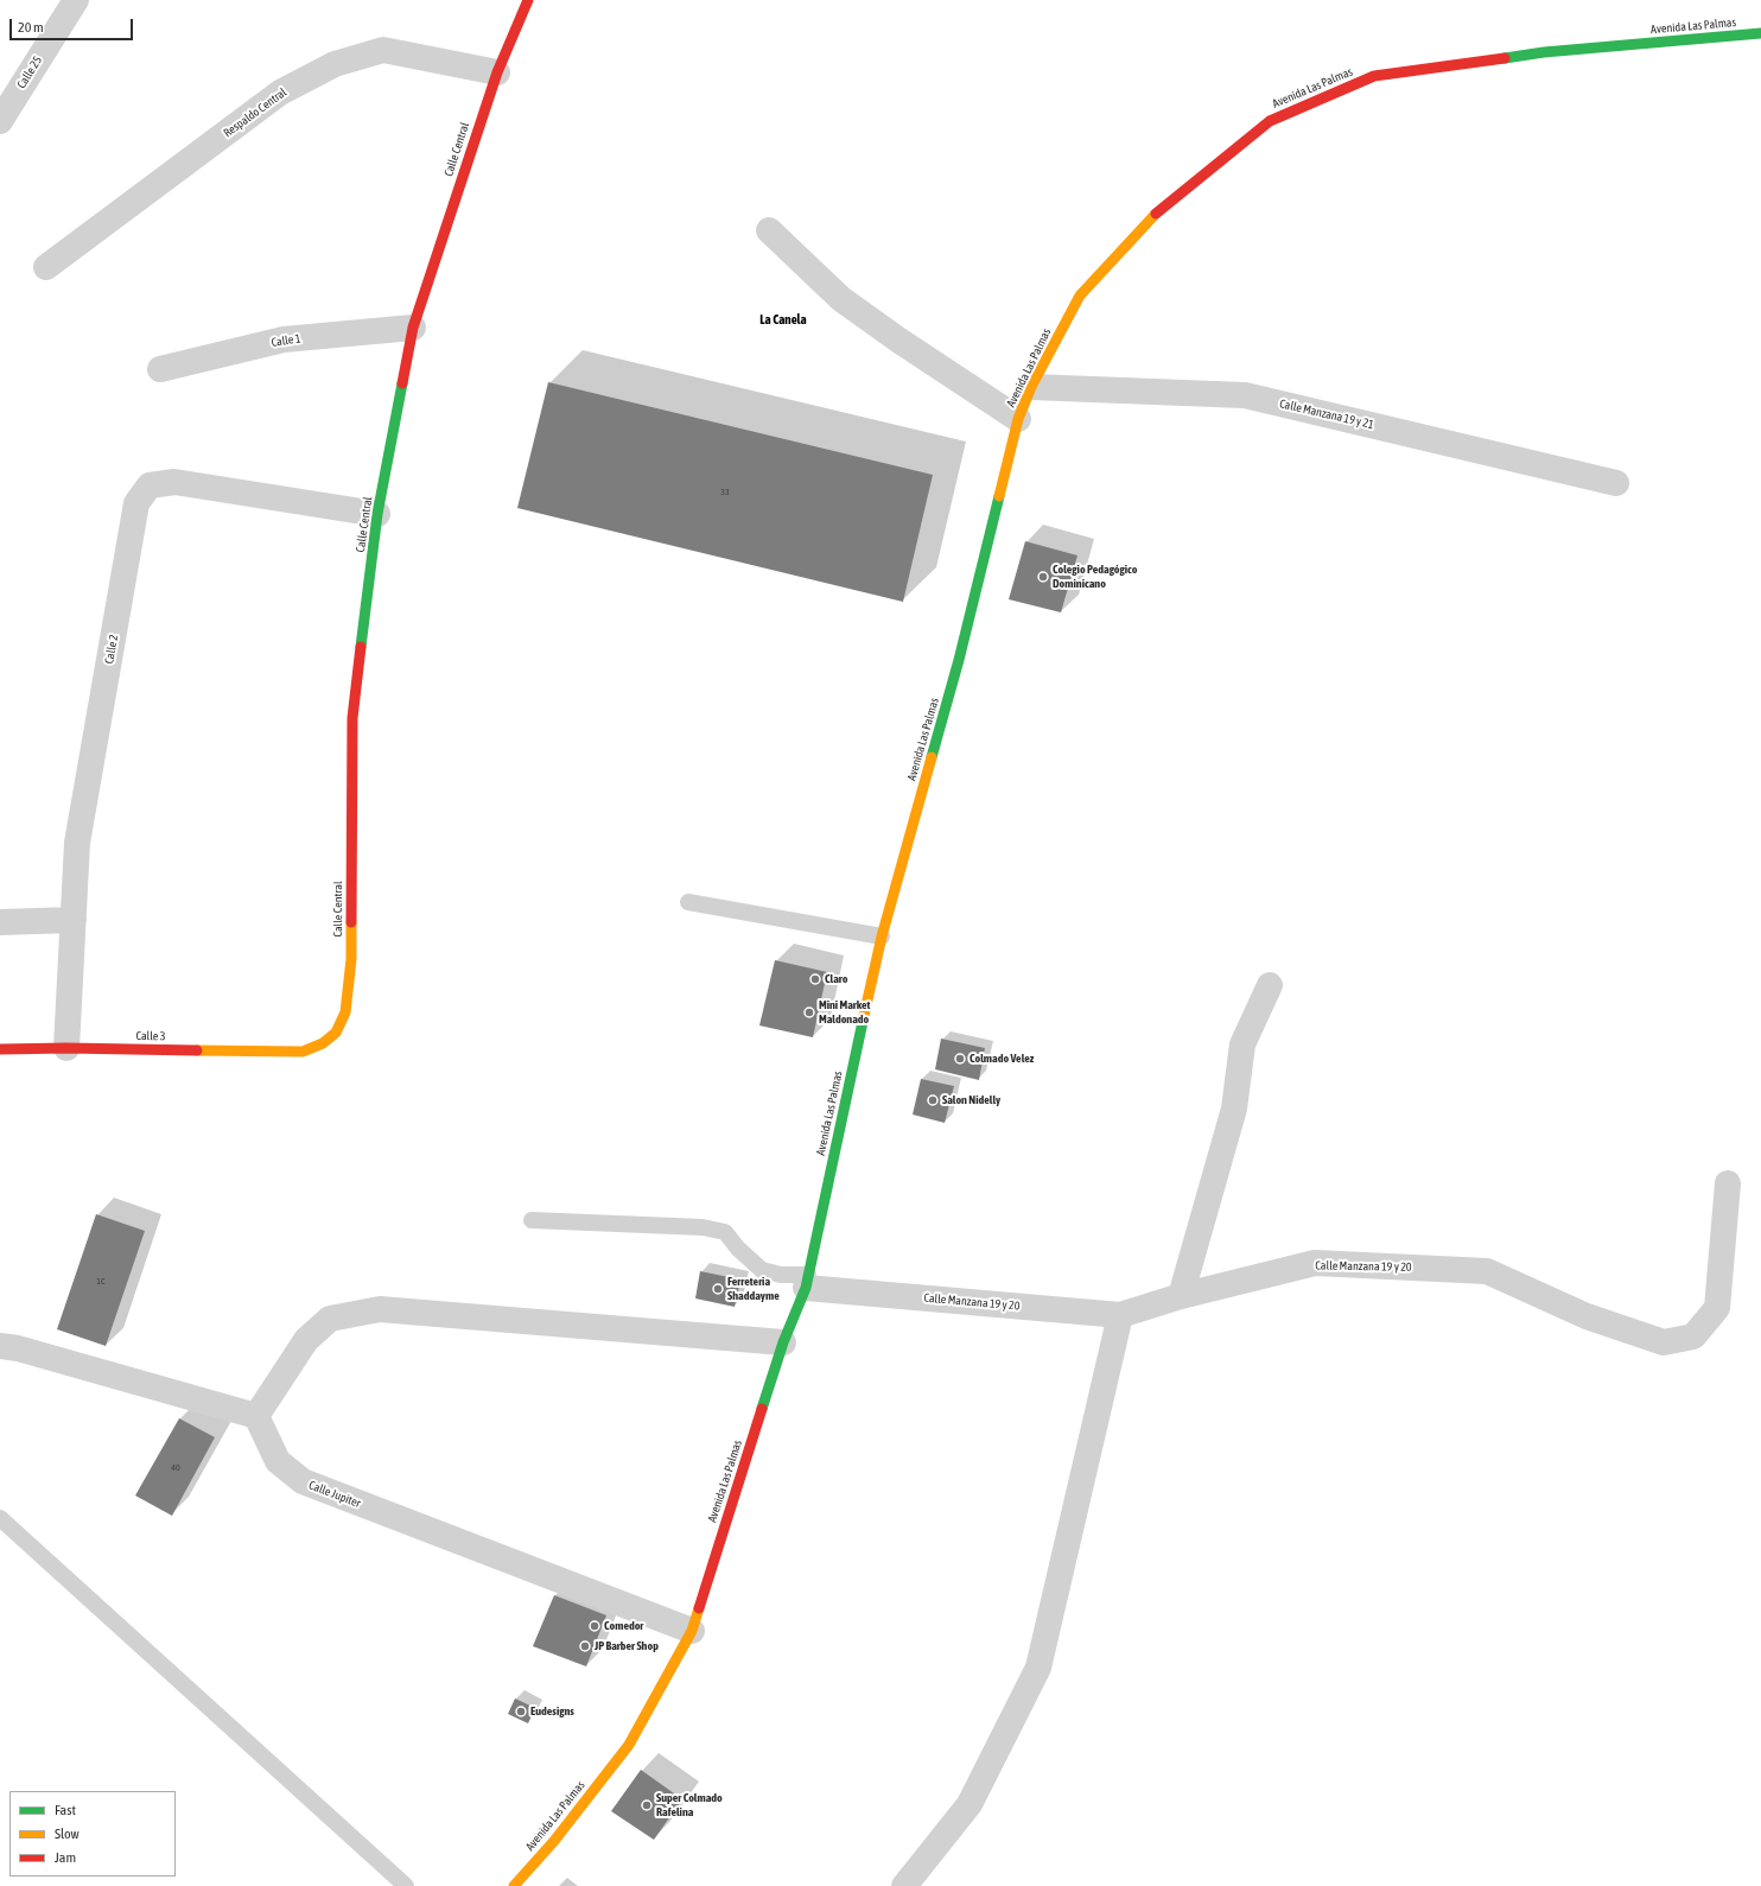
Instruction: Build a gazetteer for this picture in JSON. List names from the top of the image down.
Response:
{
  "streets": {
    "street": [
      "Avenida Las Palmas",
      "Calle 25",
      "Respaldo Central",
      "Calle Central",
      "Calle 1",
      "Calle Manzana 19 y 21",
      "Calle 2",
      "Calle 3",
      "Calle Manzana 19 y 20",
      "Calle Jupiter"
    ]
  },
  "crossings": [
    ["Avenida Las Palmas", "Calle Manzana 19 y 21"],
    ["Avenida Las Palmas", "Calle Manzana 19 y 20"],
    ["Avenida Las Palmas", "Calle Jupiter"],
    ["Respaldo Central", "Calle Central"],
    ["Calle Central", "Calle 1"],
    ["Calle Central", "Calle 2"],
    ["Calle Central", "Calle 3"],
    ["Calle 2", "Calle 3"]
  ],
  "districts": ["La Canela"],
  "places": [
    "Colegio Pedagógico Dominicano",
    "Claro",
    "Mini Market Maldonado",
    "Colmado Velez",
    "Salon Nidelly",
    "Ferreteria Shaddayme",
    "Comedor",
    "JP Barber Shop",
    "Eudesigns",
    "Super Colmado Rafelina"
  ],
  "house_numbers": ["33", "1C", "40"],
  "legend": ["Fast", "Slow", "Jam"],
  "scale_bar": "20 m"
}
